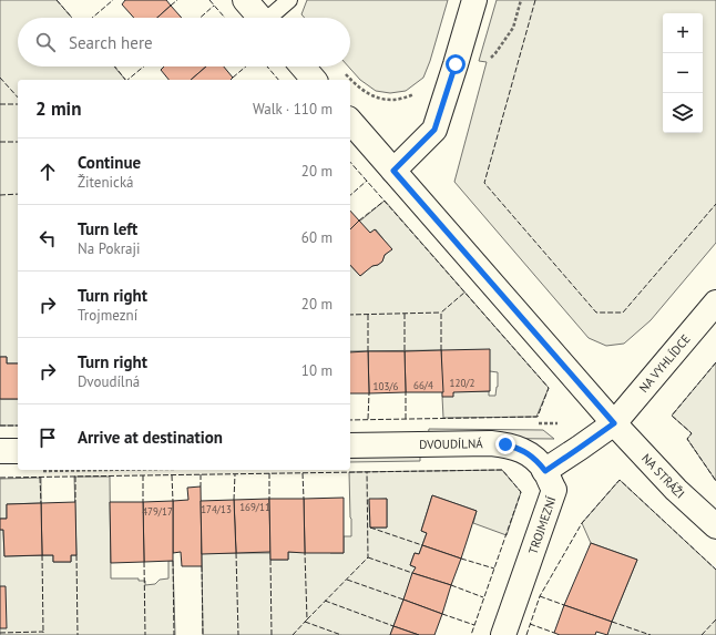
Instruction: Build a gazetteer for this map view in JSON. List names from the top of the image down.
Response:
{
  "streets": {
    "street": [
      "NA VYHLÍDCE",
      "DVOUDÍLNÁ",
      "NA STRÁŽI",
      "TROJMEZNÍ"
    ]
  },
  "crossings": [
    ["NA VYHLÍDCE", "NA STRÁŽI"],
    ["DVOUDÍLNÁ", "TROJMEZNÍ"]
  ],
  "house_numbers": [
    "120/2",
    "66/4",
    "103/6",
    "169/11",
    "174/13",
    "479/17"
  ],
  "page": {
    "map_buttons": ["+", "−"],
    "search": "Search here",
    "heading": ["2 min", "Walk · 110 m"],
    "list": [
      ["Continue", "Žitenická", "20 m"],
      ["Turn left", "Na Pokraji", "60 m"],
      ["Turn right", "Trojmezní", "20 m"],
      ["Turn right", "Dvoudílná", "10 m"],
      "Arrive at destination"
    ]
  }
}
